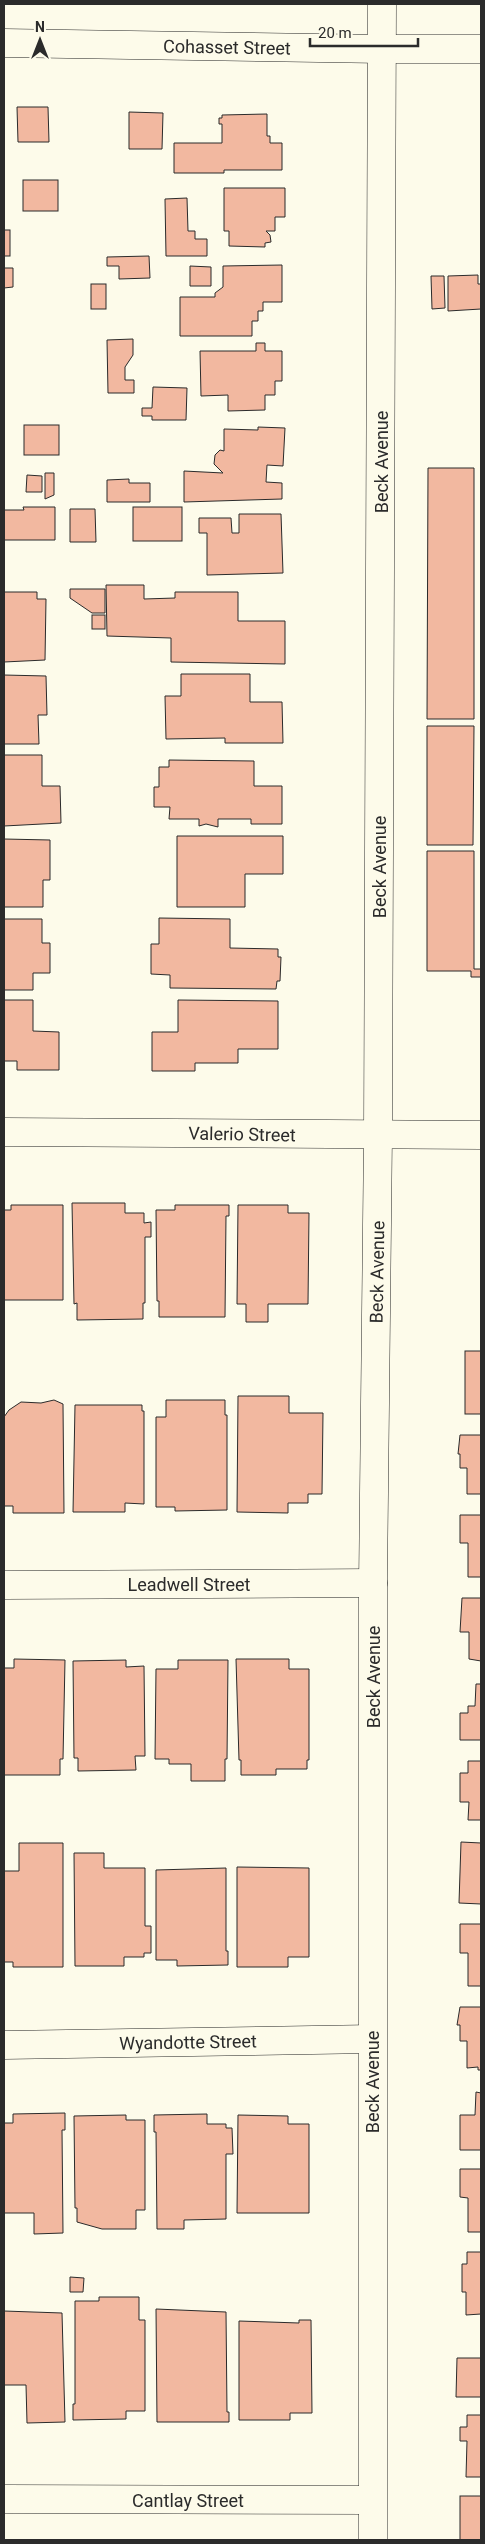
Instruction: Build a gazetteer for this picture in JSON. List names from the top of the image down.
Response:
{
  "streets": {
    "street": [
      "Cohasset Street",
      "Beck Avenue",
      "Valerio Street",
      "Leadwell Street",
      "Wyandotte Street",
      "Cantlay Street"
    ]
  },
  "crossings": [
    ["Cohasset Street", "Beck Avenue"],
    ["Beck Avenue", "Valerio Street"],
    ["Beck Avenue", "Leadwell Street"],
    ["Beck Avenue", "Wyandotte Street"],
    ["Beck Avenue", "Cantlay Street"]
  ],
  "scale_bar": "20 m",
  "north": "top"
}
